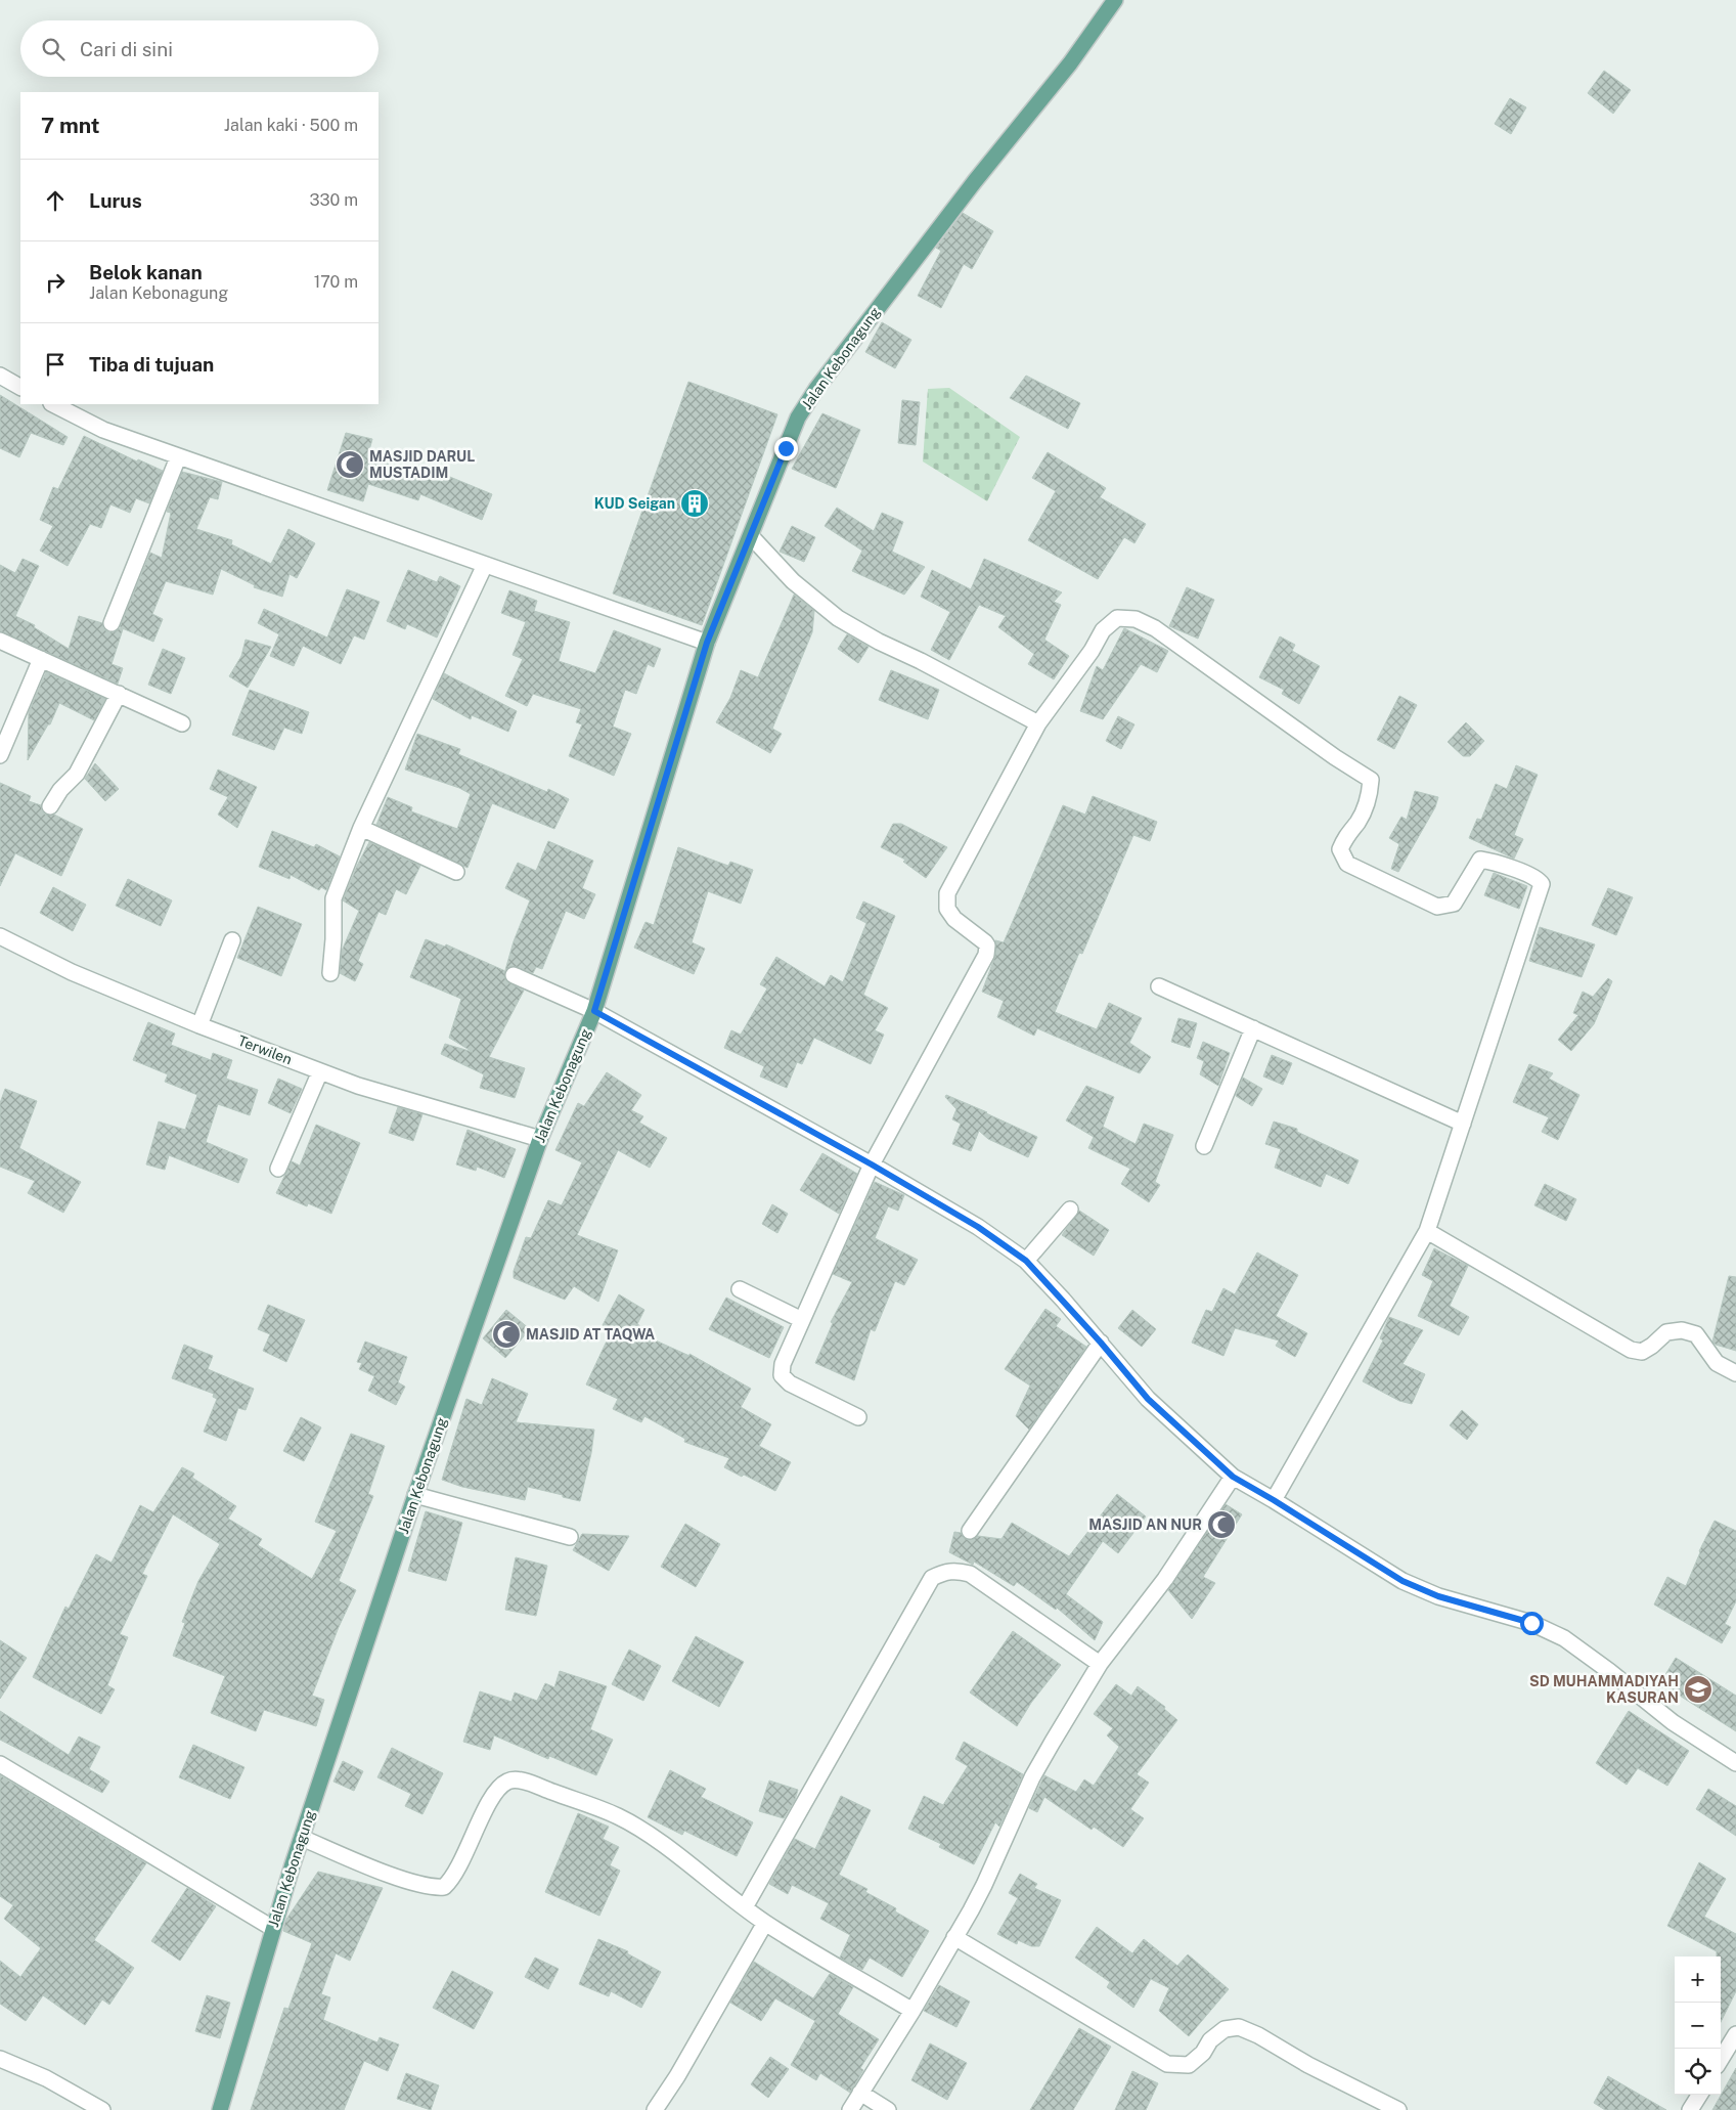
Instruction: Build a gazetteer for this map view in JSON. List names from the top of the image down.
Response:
{
  "streets": {
    "main road": ["Jalan Kebonagung"],
    "street": ["Terwilen"]
  },
  "crossings": [
    ["Jalan Kebonagung", "Terwilen"]
  ],
  "places": {
    "mosque": ["MASJID DARUL MUSTADIM", "MASJID AT TAQWA", "MASJID AN NUR"],
    "building": ["KUD Seigan"],
    "school or university": ["SD MUHAMMADIYAH KASURAN"]
  },
  "page": {
    "search": "Cari di sini",
    "heading": ["7 mnt", "Jalan kaki · 500 m"],
    "list": [
      ["Lurus", "330 m"],
      ["Belok kanan", "Jalan Kebonagung", "170 m"],
      "Tiba di tujuan"
    ],
    "map_buttons": ["+", "−"]
  }
}
